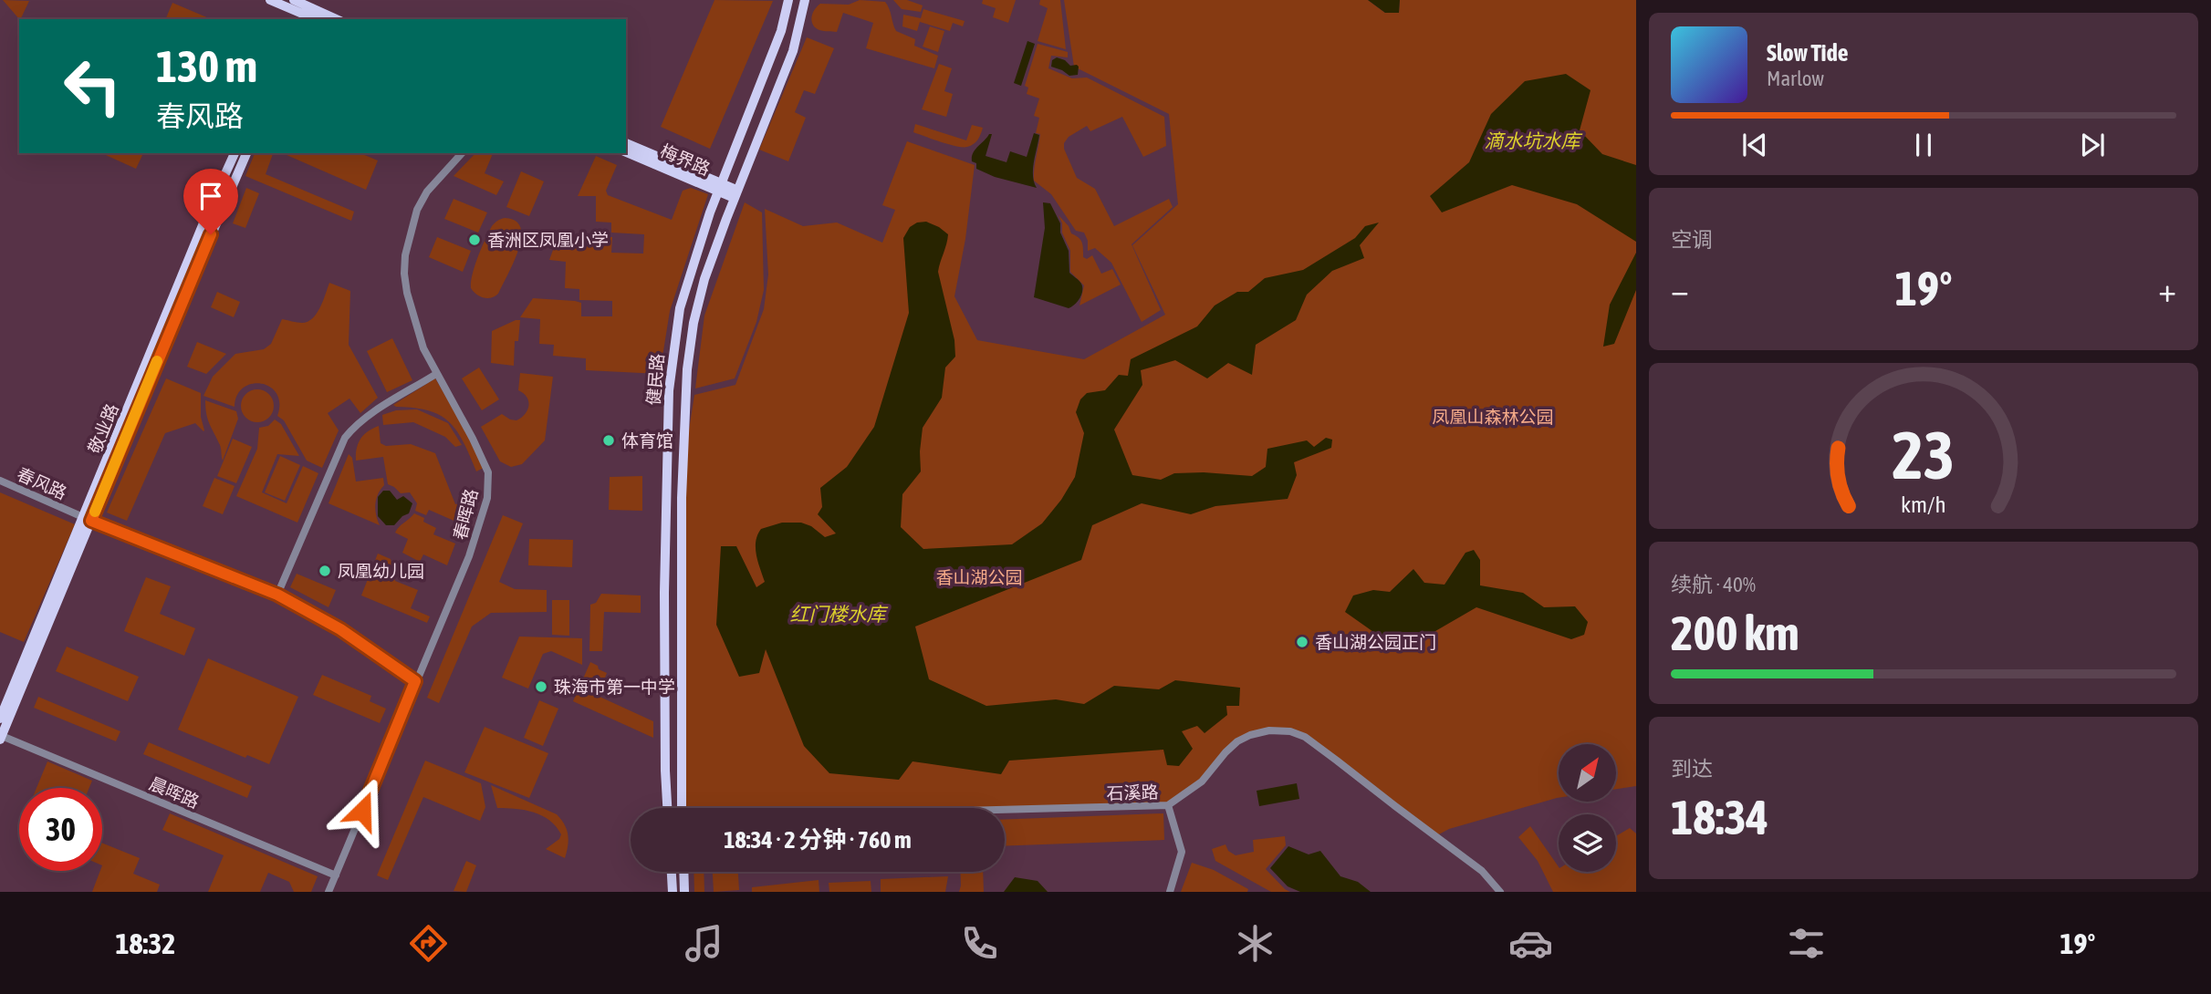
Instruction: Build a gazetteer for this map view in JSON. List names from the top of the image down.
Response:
{
  "streets": {
    "main road": ["梅界路", "健民路", "敬业路"],
    "street": [
      "春风路",
      "春晖路",
      "晨晖路",
      "石溪路"
    ]
  },
  "crossings": [
    ["梅界路", "健民路"],
    ["敬业路", "春风路"],
    ["敬业路", "晨晖路"],
    ["春风路", "春晖路"],
    ["春晖路", "晨晖路"]
  ],
  "water": ["滴水坑水库", "红门楼水库"],
  "parks": ["凤凰山森林公园", "香山湖公园"],
  "places": [
    "香洲区凤凰小学",
    "体育馆",
    "凤凰幼儿园",
    "香山湖公园正门",
    "珠海市第一中学"
  ],
  "north": "top right",
  "page": {
    "turn": ["130 m", "春风路"],
    "song": ["Slow Tide", "Marlow"],
    "tile": [
      "空调",
      ["续航 · 40%", "200 km"],
      ["到达", "18:34"]
    ],
    "heat": ["−", "19°", "+"],
    "limit": "30",
    "trip": "18:34 · 2 分钟 · 760 m",
    "tabs": ["18:32", "19°"],
    "gauge": ["23", "km/h"]
  }
}
